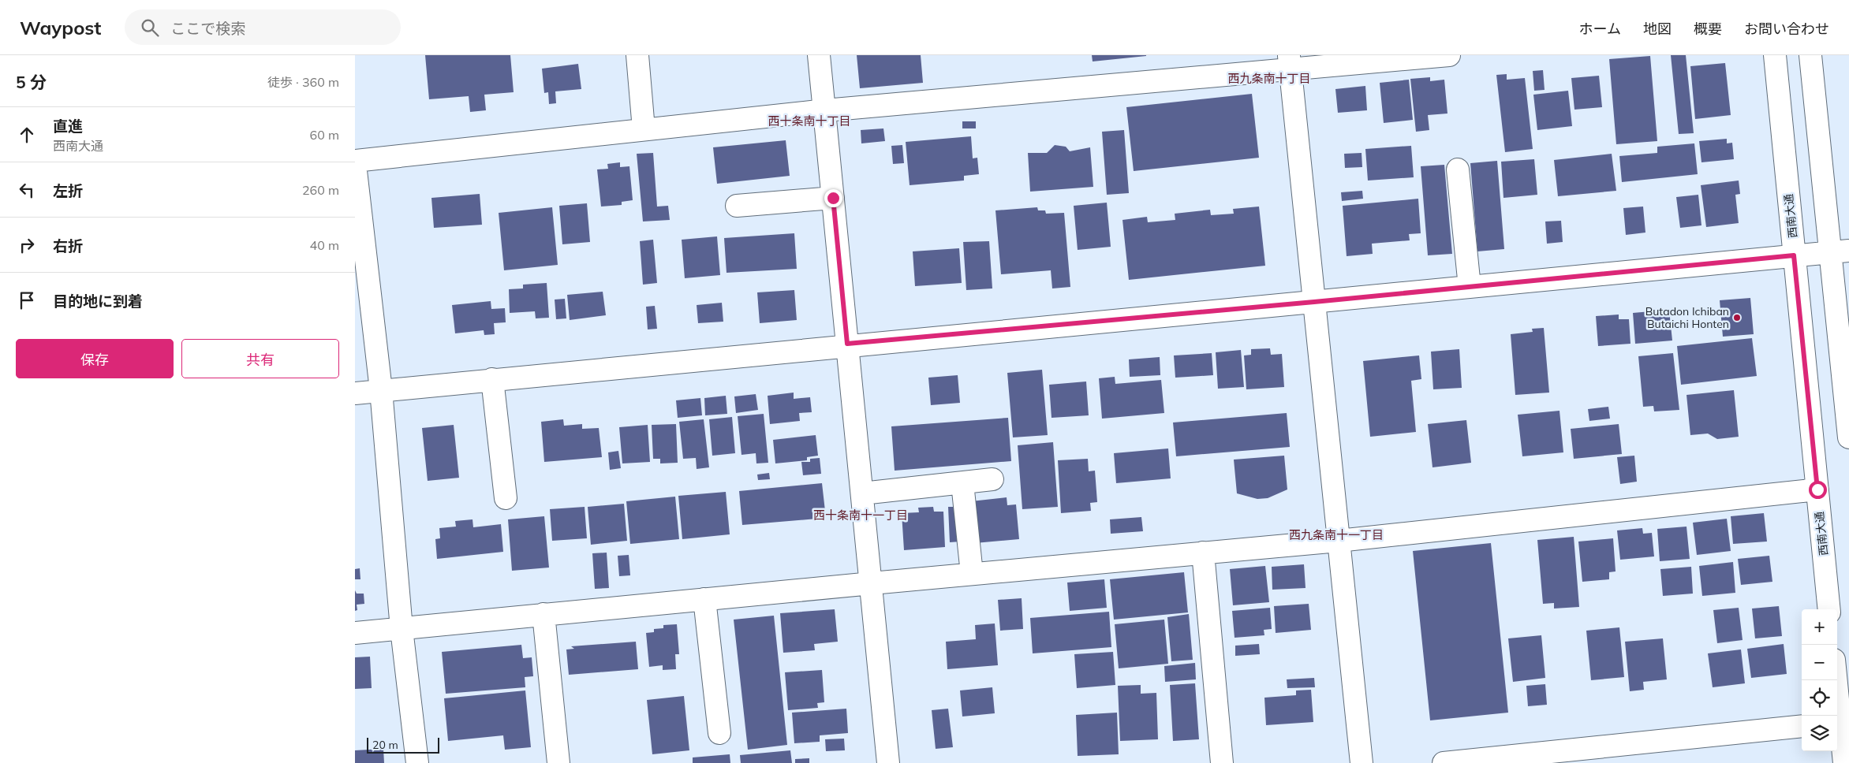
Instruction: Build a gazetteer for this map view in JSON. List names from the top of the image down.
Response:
{
  "streets": {
    "street": ["西南大通"]
  },
  "districts": [
    "西九条南十丁目",
    "西十条南十丁目",
    "西十条南十一丁目",
    "西九条南十一丁目"
  ],
  "places": ["Butadon Ichiban Butaichi Honten"],
  "scale_bar": "20 m",
  "page": {
    "header": "Waypost",
    "search": "ここで検索",
    "nav": [
      "ホーム",
      "地図",
      "概要",
      "お問い合わせ"
    ],
    "heading": ["5 分", "徒歩 · 360 m"],
    "list": [
      ["直進", "西南大通", "60 m"],
      ["左折", "260 m"],
      ["右折", "40 m"],
      "目的地に到着"
    ],
    "buttons": ["保存", "共有"],
    "map_buttons": ["+", "−"],
    "scale": "20 m"
  }
}
